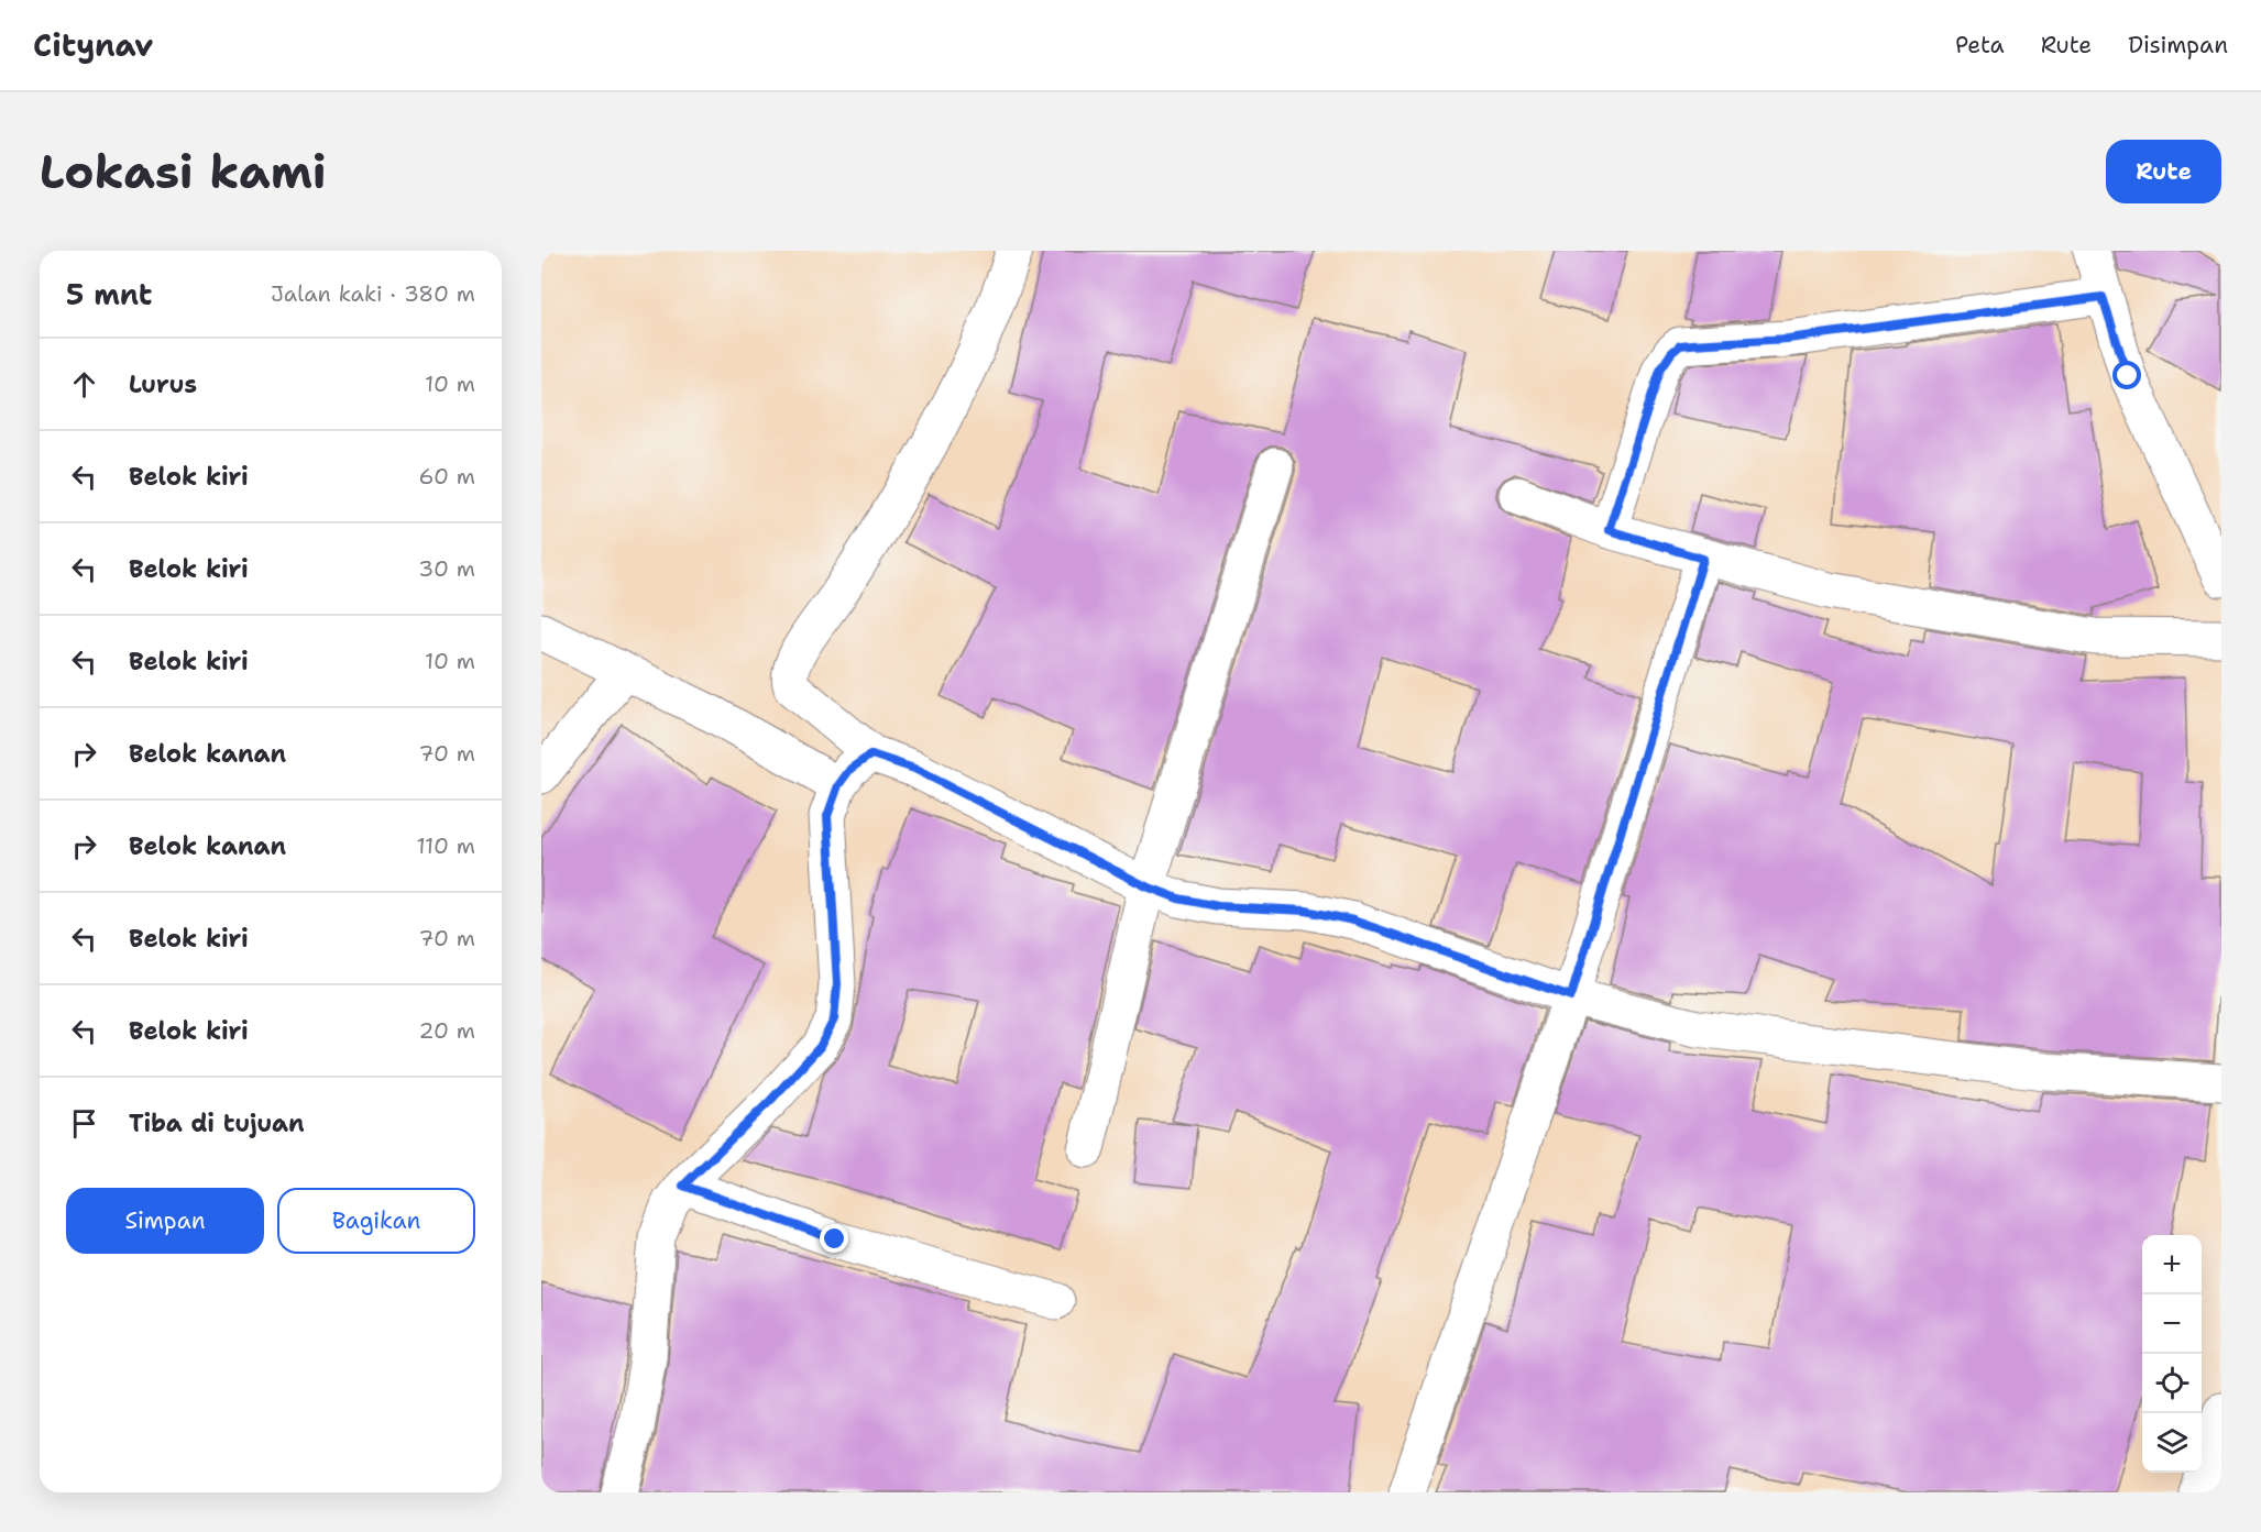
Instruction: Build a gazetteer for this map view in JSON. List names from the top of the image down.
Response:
{
  "page": {
    "header": "Citynav",
    "nav": ["Peta", "Rute", "Disimpan"],
    "buttons": [
      "Rute",
      ["Simpan", "Bagikan"]
    ],
    "title": "Lokasi kami",
    "heading": ["5 mnt", "Jalan kaki · 380 m"],
    "list": [
      ["Lurus", "10 m"],
      ["Belok kiri", "60 m"],
      ["Belok kiri", "30 m"],
      ["Belok kiri", "10 m"],
      ["Belok kanan", "70 m"],
      ["Belok kanan", "110 m"],
      ["Belok kiri", "70 m"],
      ["Belok kiri", "20 m"],
      "Tiba di tujuan"
    ],
    "map_buttons": ["+", "−"]
  }
}
